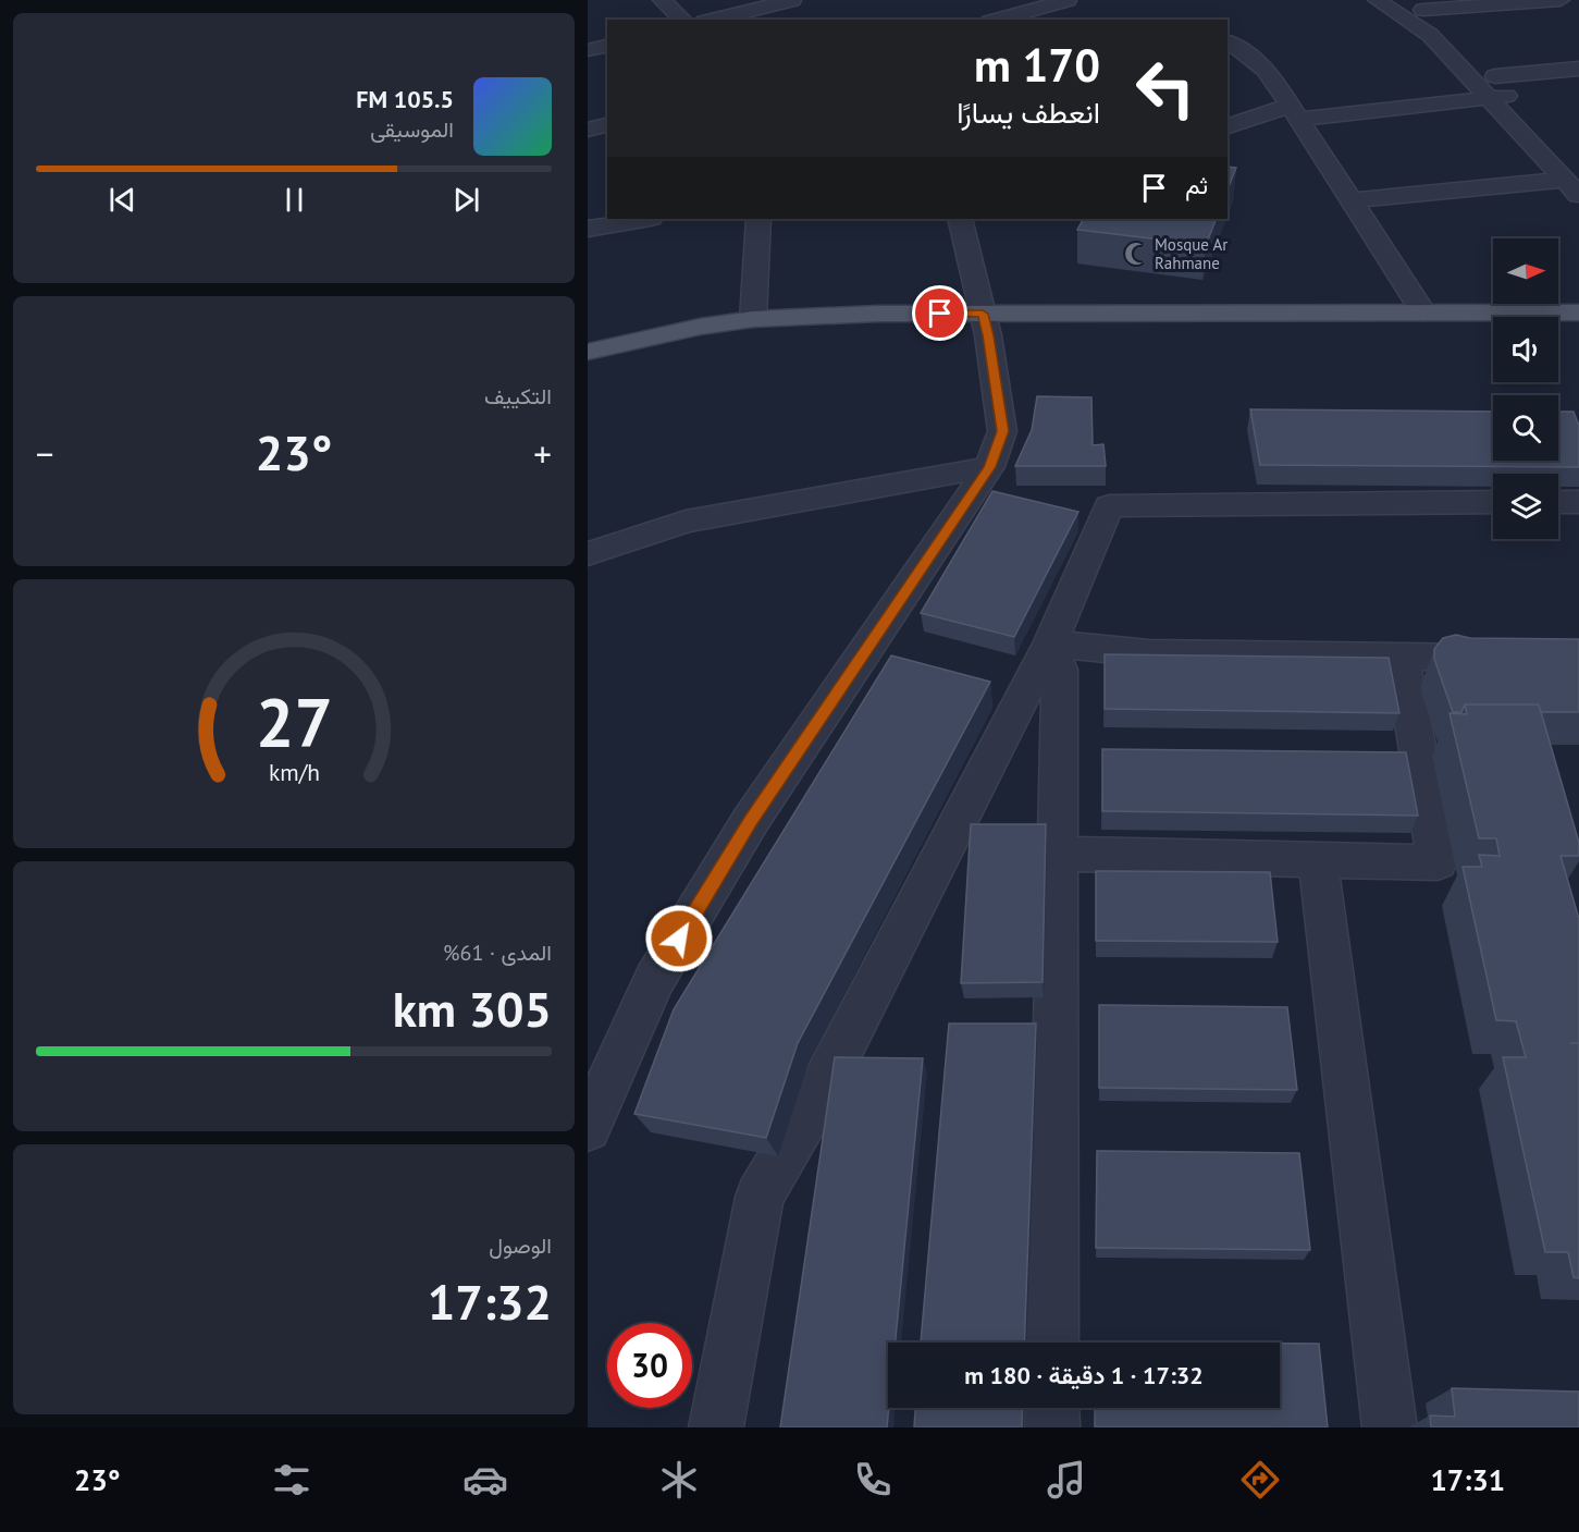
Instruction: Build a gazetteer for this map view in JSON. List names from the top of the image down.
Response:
{
  "places": {
    "mosque": ["Mosque Ar Rahmane"]
  },
  "north": "right",
  "page": {
    "turn": ["170 m", "انعطف يسارًا"],
    "song": ["105.5 FM", "الموسيقى"],
    "then": "ثم",
    "tile": [
      "التكييف",
      ["المدى · 61%", "305 km"],
      ["الوصول", "17:32"]
    ],
    "heat": ["−", "23°", "+"],
    "limit": "30",
    "trip": "17:32 · 1 دقيقة · 180 m",
    "tabs": ["17:31", "23°"],
    "gauge": ["27", "km/h"]
  }
}
